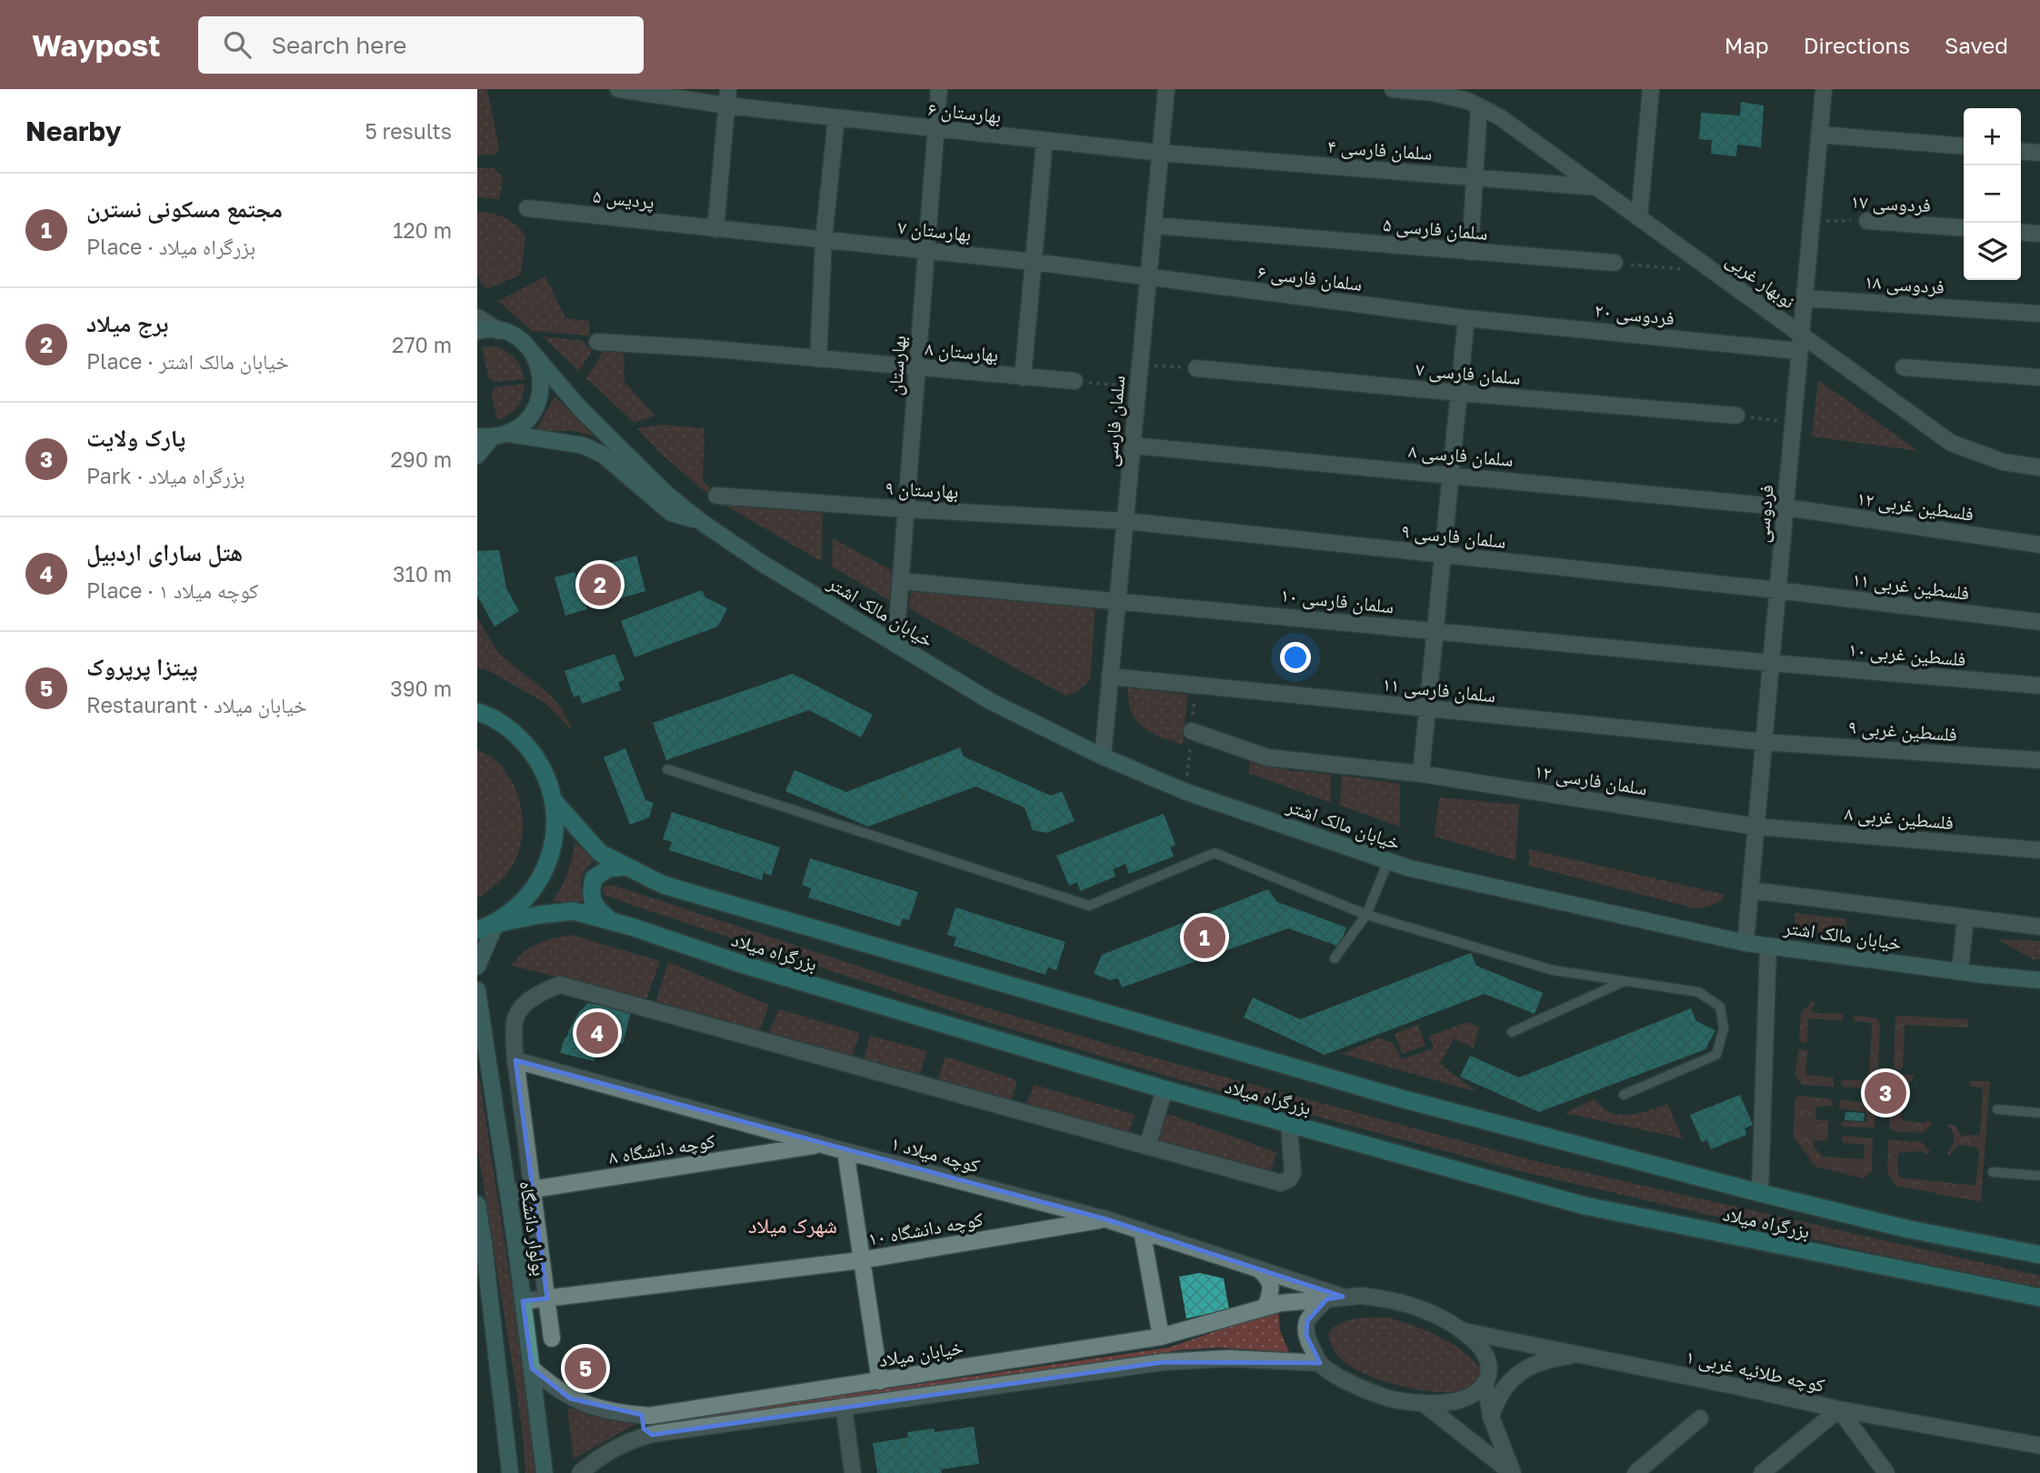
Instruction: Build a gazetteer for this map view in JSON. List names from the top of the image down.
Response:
{
  "streets": {
    "highway": ["بزرگراه میلاد"],
    "main road": ["خیابان مالک اشتر", "بولوار دانشگاه"],
    "street": [
      "بهارستان ۶",
      "سلمان فارسی ۴",
      "پردیس ۵",
      "فردوسی ۱۷",
      "سلمان فارسی ۵",
      "بهارستان ۷",
      "سلمان فارسی ۶",
      "نوبهار غربی",
      "فردوسی ۱۸",
      "فردوسی ۲۰",
      "بهارستان ۸",
      "بهارستان",
      "سلمان فارسی ۷",
      "سلمان فارسی",
      "سلمان فارسی ۸",
      "بهارستان ۹",
      "فلسطین غربی ۱۲",
      "فردوسی",
      "سلمان فارسی ۹",
      "فلسطین غربی ۱۱",
      "سلمان فارسی ۱۰",
      "فلسطین غربی ۱۰",
      "سلمان فارسی ۱۱",
      "فلسطین غربی ۹",
      "سلمان فارسی ۱۲",
      "فلسطین غربی ۸",
      "کوچه دانشگاه ۸",
      "کوچه میلاد ۱",
      "کوچه دانشگاه ۱۰",
      "خیابان میلاد",
      "کوچه طلائیه غربی ۱"
    ]
  },
  "crossings": [
    ["بهارستان ۶", "سلمان فارسی ۴"],
    ["بهارستان ۶", "بهارستان"],
    ["بهارستان ۶", "سلمان فارسی"],
    ["سلمان فارسی ۴", "نوبهار غربی"],
    ["سلمان فارسی ۴", "سلمان فارسی"],
    ["پردیس ۵", "بهارستان ۷"],
    ["فردوسی ۱۷", "فردوسی"],
    ["سلمان فارسی ۵", "سلمان فارسی"],
    ["بهارستان ۷", "سلمان فارسی ۶"],
    ["بهارستان ۷", "بهارستان"],
    ["بهارستان ۷", "سلمان فارسی"],
    ["سلمان فارسی ۶", "فردوسی ۲۰"],
    ["سلمان فارسی ۶", "سلمان فارسی"],
    ["نوبهار غربی", "فردوسی ۲۰"],
    ["نوبهار غربی", "فردوسی"],
    ["فردوسی ۱۸", "فردوسی"],
    ["فردوسی ۲۰", "فردوسی"],
    ["بهارستان ۸", "بهارستان"],
    ["بهارستان", "بهارستان ۹"],
    ["بهارستان", "سلمان فارسی ۱۰"],
    ["بهارستان", "خیابان مالک اشتر"],
    ["سلمان فارسی", "سلمان فارسی ۸"],
    ["سلمان فارسی", "بهارستان ۹"],
    ["سلمان فارسی", "سلمان فارسی ۹"],
    ["سلمان فارسی", "سلمان فارسی ۱۰"],
    ["سلمان فارسی", "خیابان مالک اشتر"],
    ["سلمان فارسی", "سلمان فارسی ۱۱"],
    ["سلمان فارسی ۸", "فلسطین غربی ۱۲"],
    ["سلمان فارسی ۸", "فردوسی"],
    ["بهارستان ۹", "سلمان فارسی ۹"],
    ["فلسطین غربی ۱۲", "فردوسی"],
    ["فردوسی", "سلمان فارسی ۹"],
    ["فردوسی", "فلسطین غربی ۱۱"],
    ["فردوسی", "سلمان فارسی ۱۰"],
    ["فردوسی", "خیابان مالک اشتر"],
    ["فردوسی", "فلسطین غربی ۱۰"],
    ["فردوسی", "سلمان فارسی ۱۱"],
    ["فردوسی", "فلسطین غربی ۹"],
    ["فردوسی", "سلمان فارسی ۱۲"],
    ["فردوسی", "فلسطین غربی ۸"],
    ["سلمان فارسی ۹", "فلسطین غربی ۱۱"],
    ["سلمان فارسی ۱۰", "فلسطین غربی ۱۰"],
    ["سلمان فارسی ۱۱", "فلسطین غربی ۹"],
    ["سلمان فارسی ۱۲", "فلسطین غربی ۸"],
    ["کوچه دانشگاه ۸", "کوچه میلاد ۱"],
    ["کوچه دانشگاه ۸", "بولوار دانشگاه"],
    ["کوچه میلاد ۱", "کوچه دانشگاه ۱۰"],
    ["کوچه میلاد ۱", "خیابان میلاد"],
    ["بولوار دانشگاه", "کوچه دانشگاه ۱۰"],
    ["بولوار دانشگاه", "خیابان میلاد"]
  ],
  "districts": ["شهرک میلاد"],
  "page": {
    "header": "Waypost",
    "search": "Search here",
    "nav": ["Map", "Directions", "Saved"],
    "heading": ["Nearby", "5 results"],
    "map_buttons": ["+", "−"],
    "list": [
      {
        "mark": "1",
        "name": "مجتمع مسکونی نسترن",
        "note": "Place · بزرگراه میلاد",
        "value": "120 m"
      },
      {
        "mark": "2",
        "name": "برج میلاد",
        "note": "Place · خیابان مالک اشتر",
        "value": "270 m"
      },
      {
        "mark": "3",
        "name": "پارک ولایت",
        "note": "Park · بزرگراه میلاد",
        "value": "290 m"
      },
      {
        "mark": "4",
        "name": "هتل سارای اردبیل",
        "note": "Place · کوچه میلاد ۱",
        "value": "310 m"
      },
      {
        "mark": "5",
        "name": "پیتزا پرپروک",
        "note": "Restaurant · خیابان میلاد",
        "value": "390 m"
      }
    ],
    "pins": [
      "2",
      "1",
      "4",
      "3",
      "5"
    ]
  }
}
